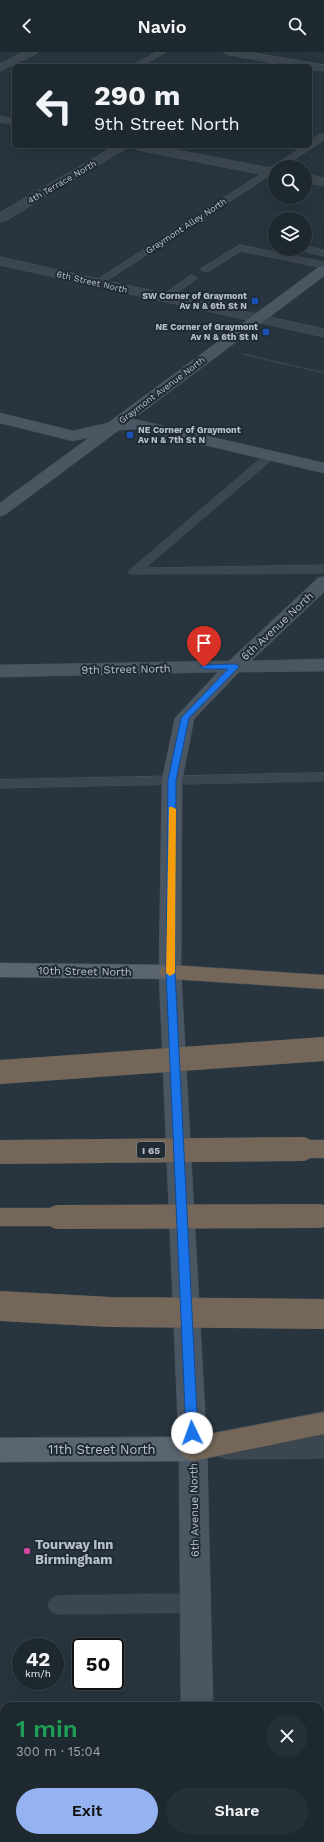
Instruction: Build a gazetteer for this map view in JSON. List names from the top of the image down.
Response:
{
  "streets": {
    "highway": ["I 65"],
    "main road": [
      "Graymont Avenue North",
      "6th Avenue North",
      "9th Street North",
      "10th Street North",
      "11th Street North"
    ],
    "street": ["4th Terrace North", "6th Street North"],
    "lane": ["Graymont Alley North"]
  },
  "crossings": [
    ["Graymont Alley North", "6th Street North"],
    ["6th Street North", "Graymont Avenue North"],
    ["6th Avenue North", "9th Street North"],
    ["6th Avenue North", "10th Street North"],
    ["6th Avenue North", "11th Street North"]
  ],
  "places": {
    "transit": ["SW Corner of Graymont Av N & 6th St N", "NE Corner of Graymont Av N & 6th St N", "NE Corner of Graymont Av N & 7th St N"],
    "other": ["Tourway Inn Birmingham"]
  },
  "page": {
    "header": "Navio",
    "turn": ["290 m", "9th Street North"],
    "speed": "42 km/h",
    "limit": "50",
    "heading": ["1 min", "300 m · 15:04"],
    "buttons": ["Exit", "Share"]
  }
}
